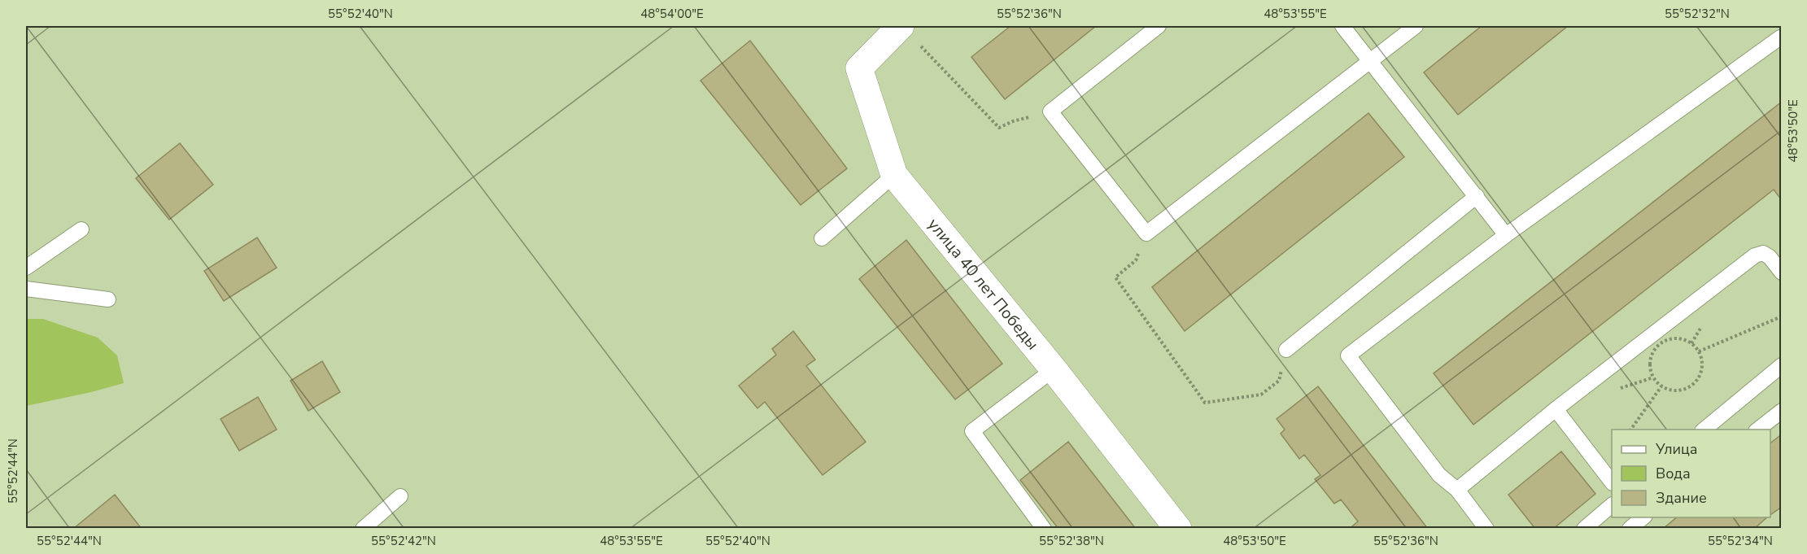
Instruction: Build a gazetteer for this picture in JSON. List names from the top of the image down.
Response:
{
  "streets": {
    "street": ["улица 40 лет Победы"]
  },
  "legend": ["Улица", "Вода", "Здание"],
  "coordinates": [
    "55°52'40\"N",
    "48°54'00\"E",
    "55°52'36\"N",
    "48°53'55\"E",
    "55°52'32\"N",
    "48°53'50\"E",
    "55°52'44\"N",
    "55°52'42\"N",
    "55°52'38\"N",
    "55°52'34\"N"
  ]
}
